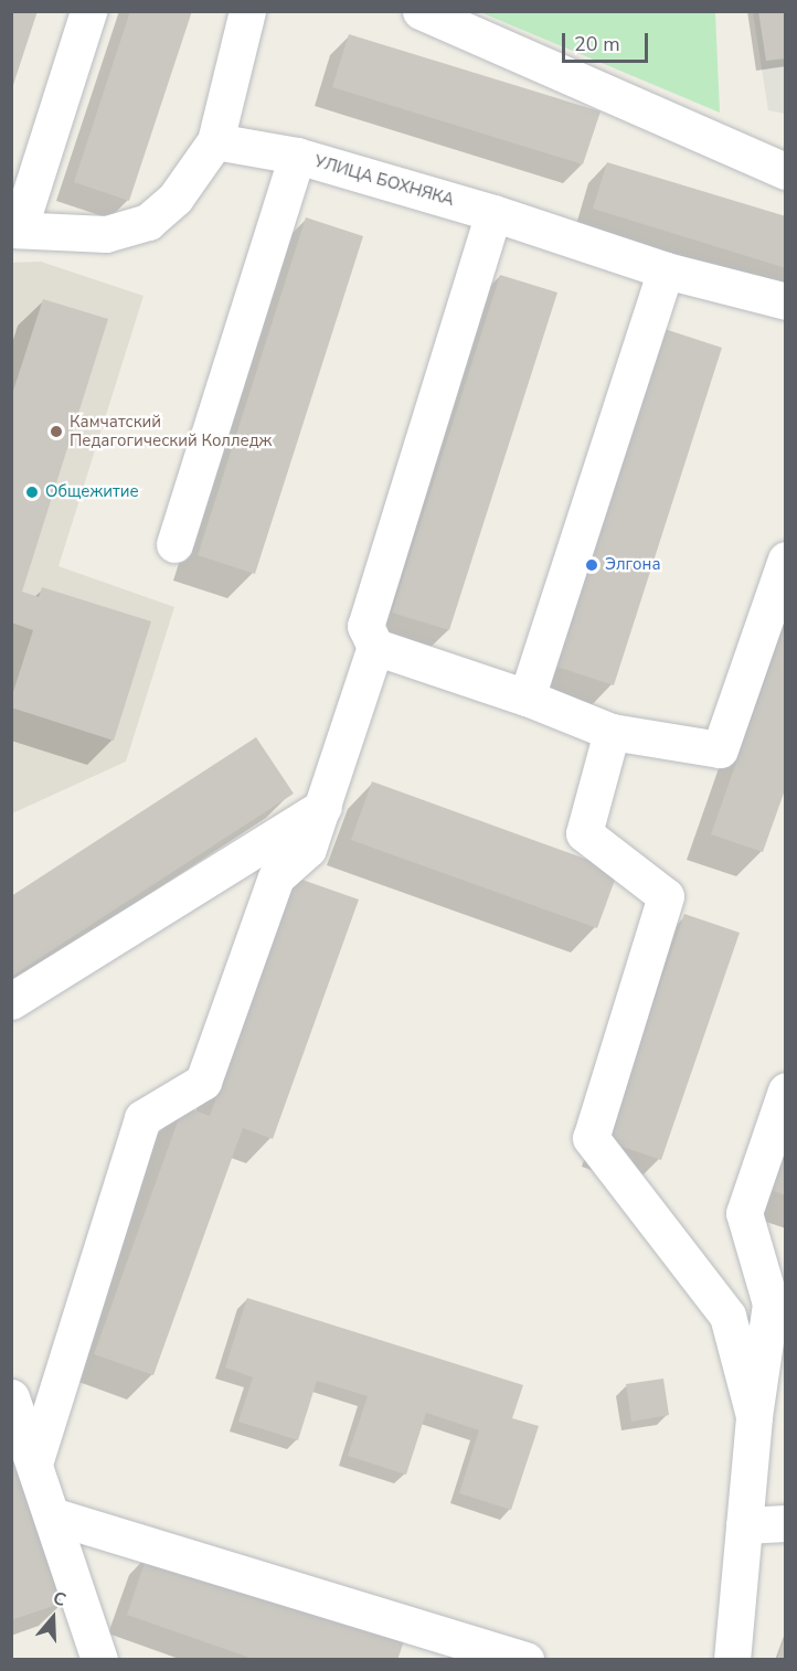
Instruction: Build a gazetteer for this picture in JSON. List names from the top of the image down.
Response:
{
  "streets": {
    "street": ["УЛИЦА БОХНЯКА"]
  },
  "places": ["Камчатский Педагогический Колледж", "Общежитие", "Элгона"],
  "scale_bar": "20 m",
  "north": "top"
}
